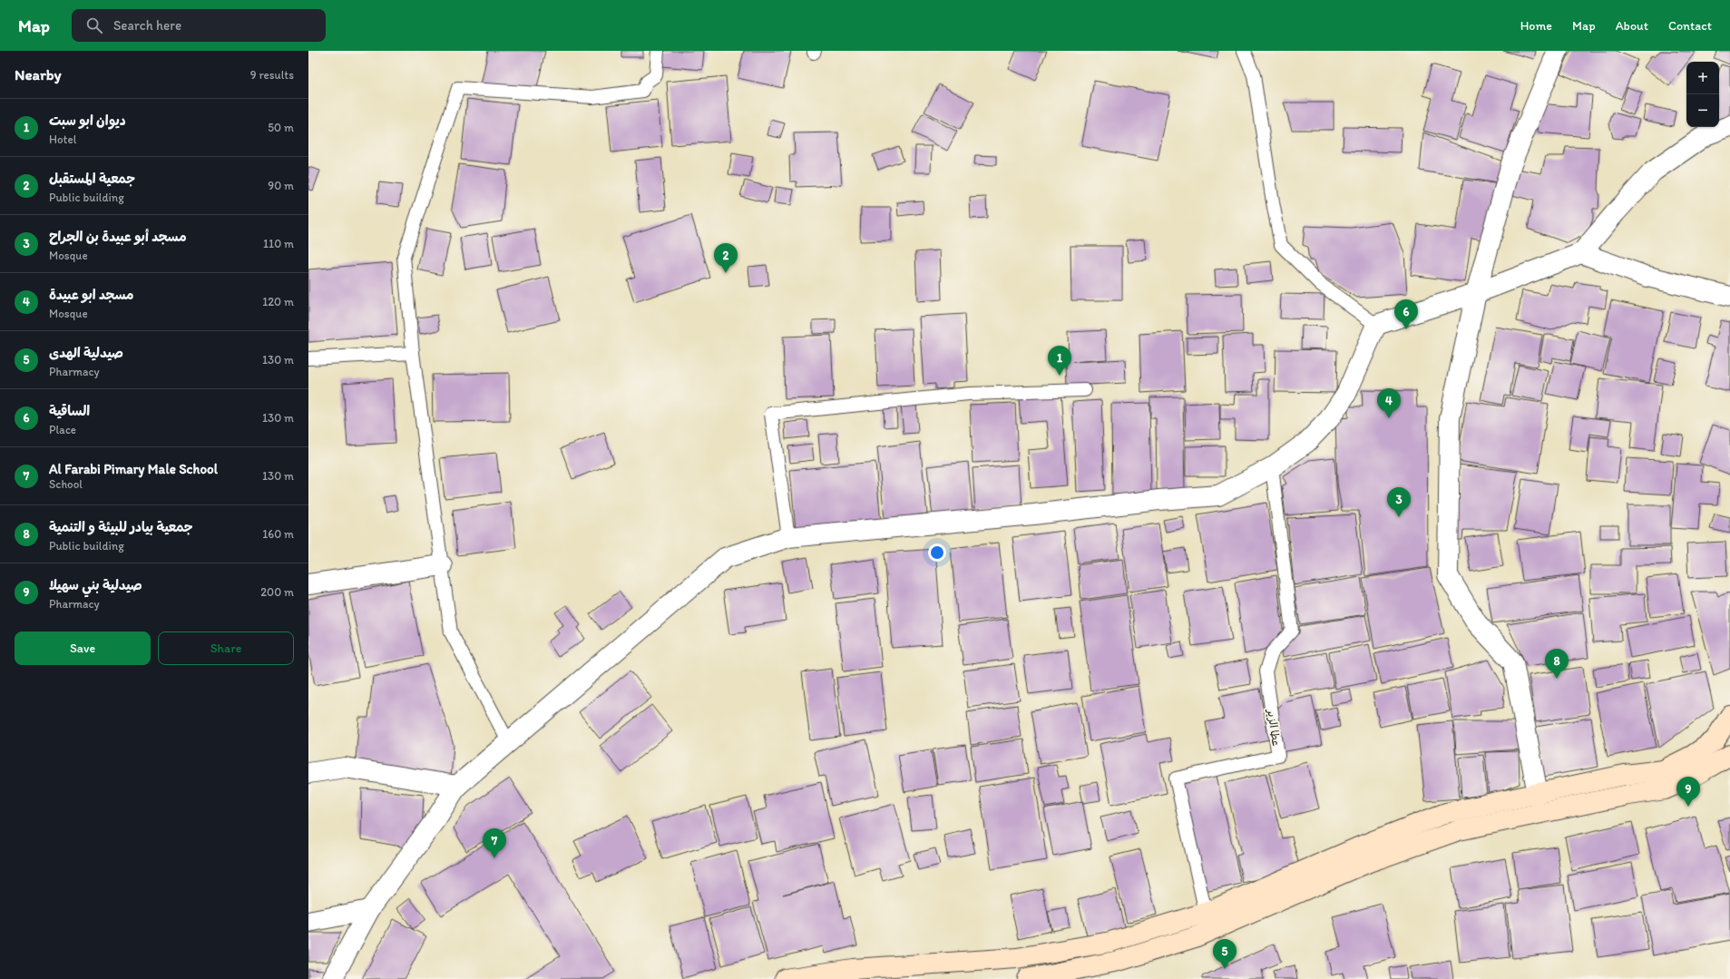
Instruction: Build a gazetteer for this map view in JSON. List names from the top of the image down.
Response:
{
  "streets": {
    "lane": ["عطا الزير"]
  },
  "page": {
    "header": "Map",
    "search": "Search here",
    "nav": [
      "Home",
      "Map",
      "About",
      "Contact"
    ],
    "heading": ["Nearby", "9 results"],
    "map_buttons": ["+", "−"],
    "list": [
      {
        "mark": "1",
        "name": "ديوان ابو سبت",
        "note": "Hotel",
        "value": "50 m"
      },
      {
        "mark": "2",
        "name": "جمعية المستقبل",
        "note": "Public building",
        "value": "90 m"
      },
      {
        "mark": "3",
        "name": "مسجد أبو عبيدة بن الجراح",
        "note": "Mosque",
        "value": "110 m"
      },
      {
        "mark": "4",
        "name": "مسجد ابو عبيدة",
        "note": "Mosque",
        "value": "120 m"
      },
      {
        "mark": "5",
        "name": "صيدلية الهدى",
        "note": "Pharmacy",
        "value": "130 m"
      },
      {
        "mark": "6",
        "name": "الساقية",
        "note": "Place",
        "value": "130 m"
      },
      {
        "mark": "7",
        "name": "Al Farabi Pimary Male School",
        "note": "School",
        "value": "130 m"
      },
      {
        "mark": "8",
        "name": "جمعية بيادر للبيئة و التنمية",
        "note": "Public building",
        "value": "160 m"
      },
      {
        "mark": "9",
        "name": "صيدلية بني سهيلا",
        "note": "Pharmacy",
        "value": "200 m"
      }
    ],
    "pins": [
      "2",
      "6",
      "1",
      "4",
      "3",
      "8",
      "9",
      "7",
      "5"
    ],
    "buttons": ["Save", "Share"]
  }
}
